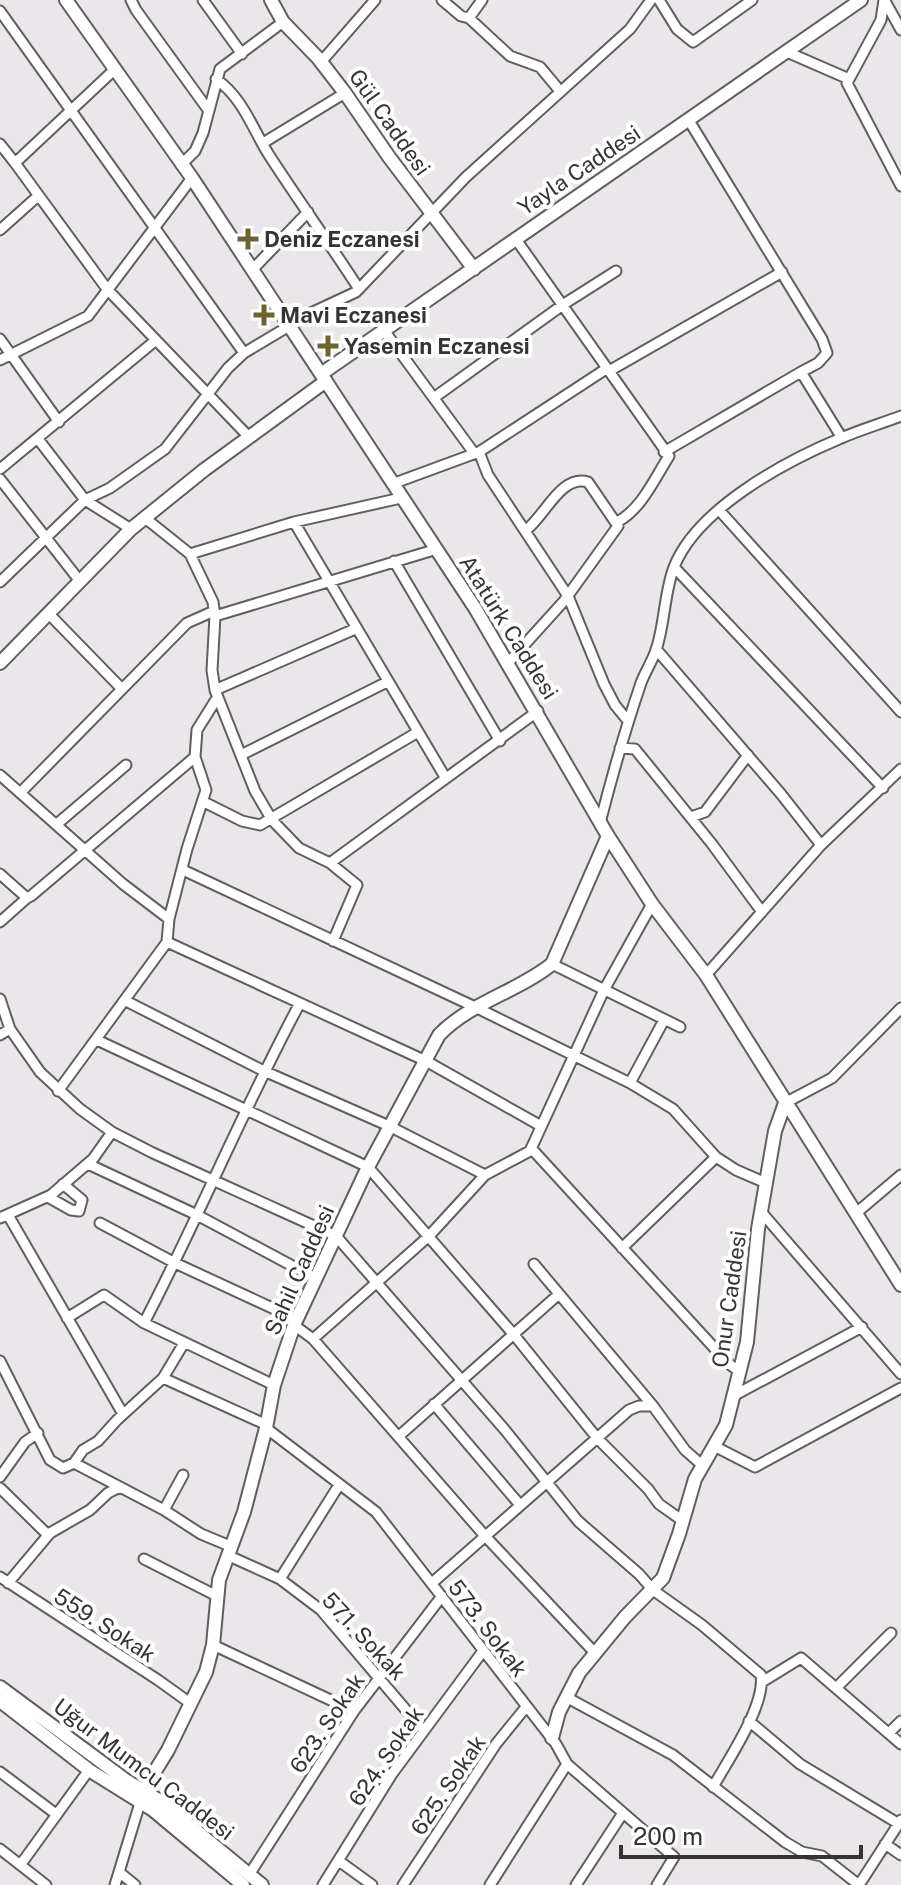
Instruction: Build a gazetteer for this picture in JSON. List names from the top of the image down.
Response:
{
  "streets": {
    "street": [
      "Gül Caddesi",
      "Yayla Caddesi",
      "Atatürk Caddesi",
      "Sahil Caddesi",
      "Onur Caddesi",
      "559. Sokak",
      "573. Sokak",
      "571. Sokak",
      "623. Sokak",
      "624. Sokak",
      "Uğur Mumcu Caddesi",
      "625. Sokak"
    ]
  },
  "crossings": [
    ["Gül Caddesi", "Yayla Caddesi"],
    ["Yayla Caddesi", "Atatürk Caddesi"],
    ["Atatürk Caddesi", "Onur Caddesi"],
    ["Sahil Caddesi", "559. Sokak"],
    ["Sahil Caddesi", "573. Sokak"],
    ["Sahil Caddesi", "571. Sokak"],
    ["Sahil Caddesi", "Uğur Mumcu Caddesi"],
    ["Onur Caddesi", "573. Sokak"],
    ["573. Sokak", "623. Sokak"],
    ["573. Sokak", "624. Sokak"],
    ["573. Sokak", "625. Sokak"],
    ["571. Sokak", "623. Sokak"],
    ["571. Sokak", "624. Sokak"],
    ["623. Sokak", "Uğur Mumcu Caddesi"]
  ],
  "places": {
    "health": ["Deniz Eczanesi", "Mavi Eczanesi", "Yasemin Eczanesi"]
  },
  "scale_bar": "200 m"
}
